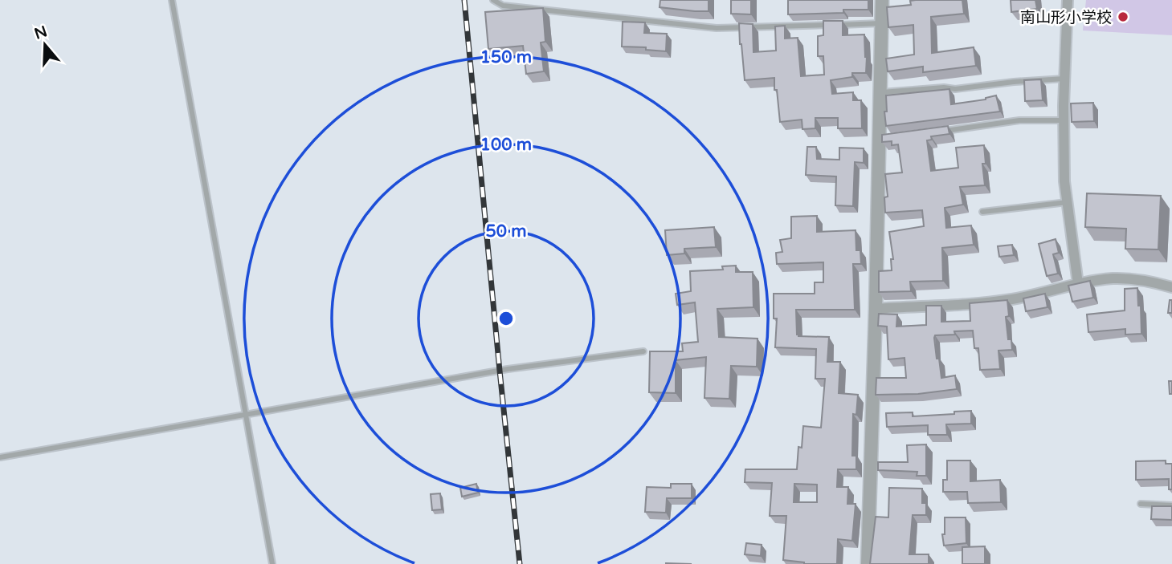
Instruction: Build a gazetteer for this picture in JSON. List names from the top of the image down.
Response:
{
  "places": ["南山形小学校"],
  "north": "top",
  "rings": ["150 m", "100 m", "50 m"]
}
